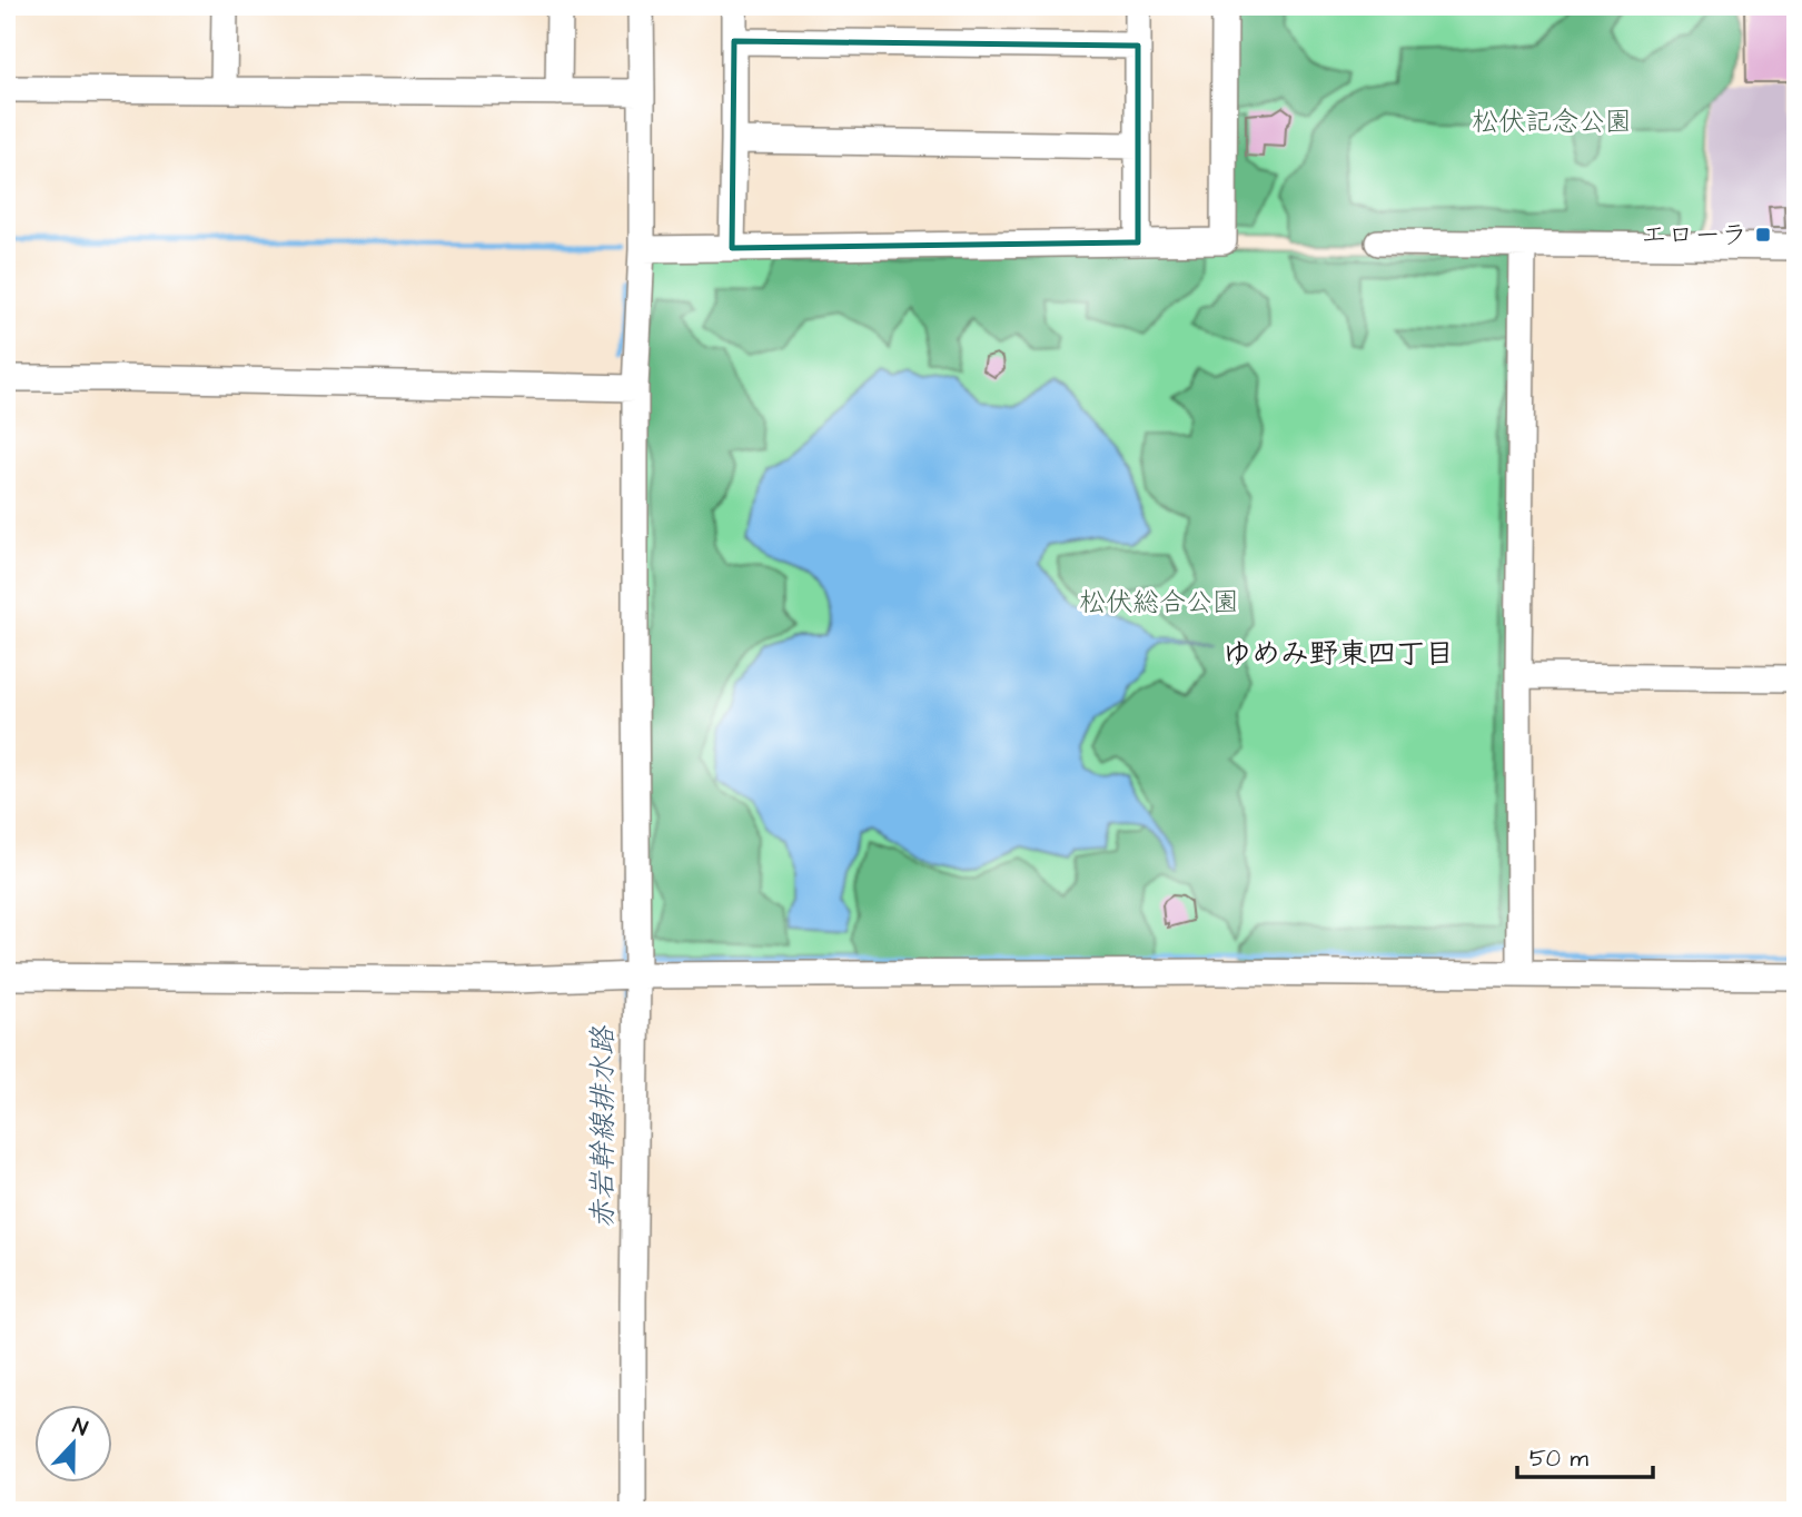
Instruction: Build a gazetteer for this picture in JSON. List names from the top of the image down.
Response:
{
  "districts": ["ゆめみ野東四丁目"],
  "water": ["赤岩幹線排水路"],
  "parks": ["松伏記念公園", "松伏総合公園"],
  "places": {
    "transit": ["エローラ"]
  },
  "scale_bar": "50 m",
  "north": "top"
}
